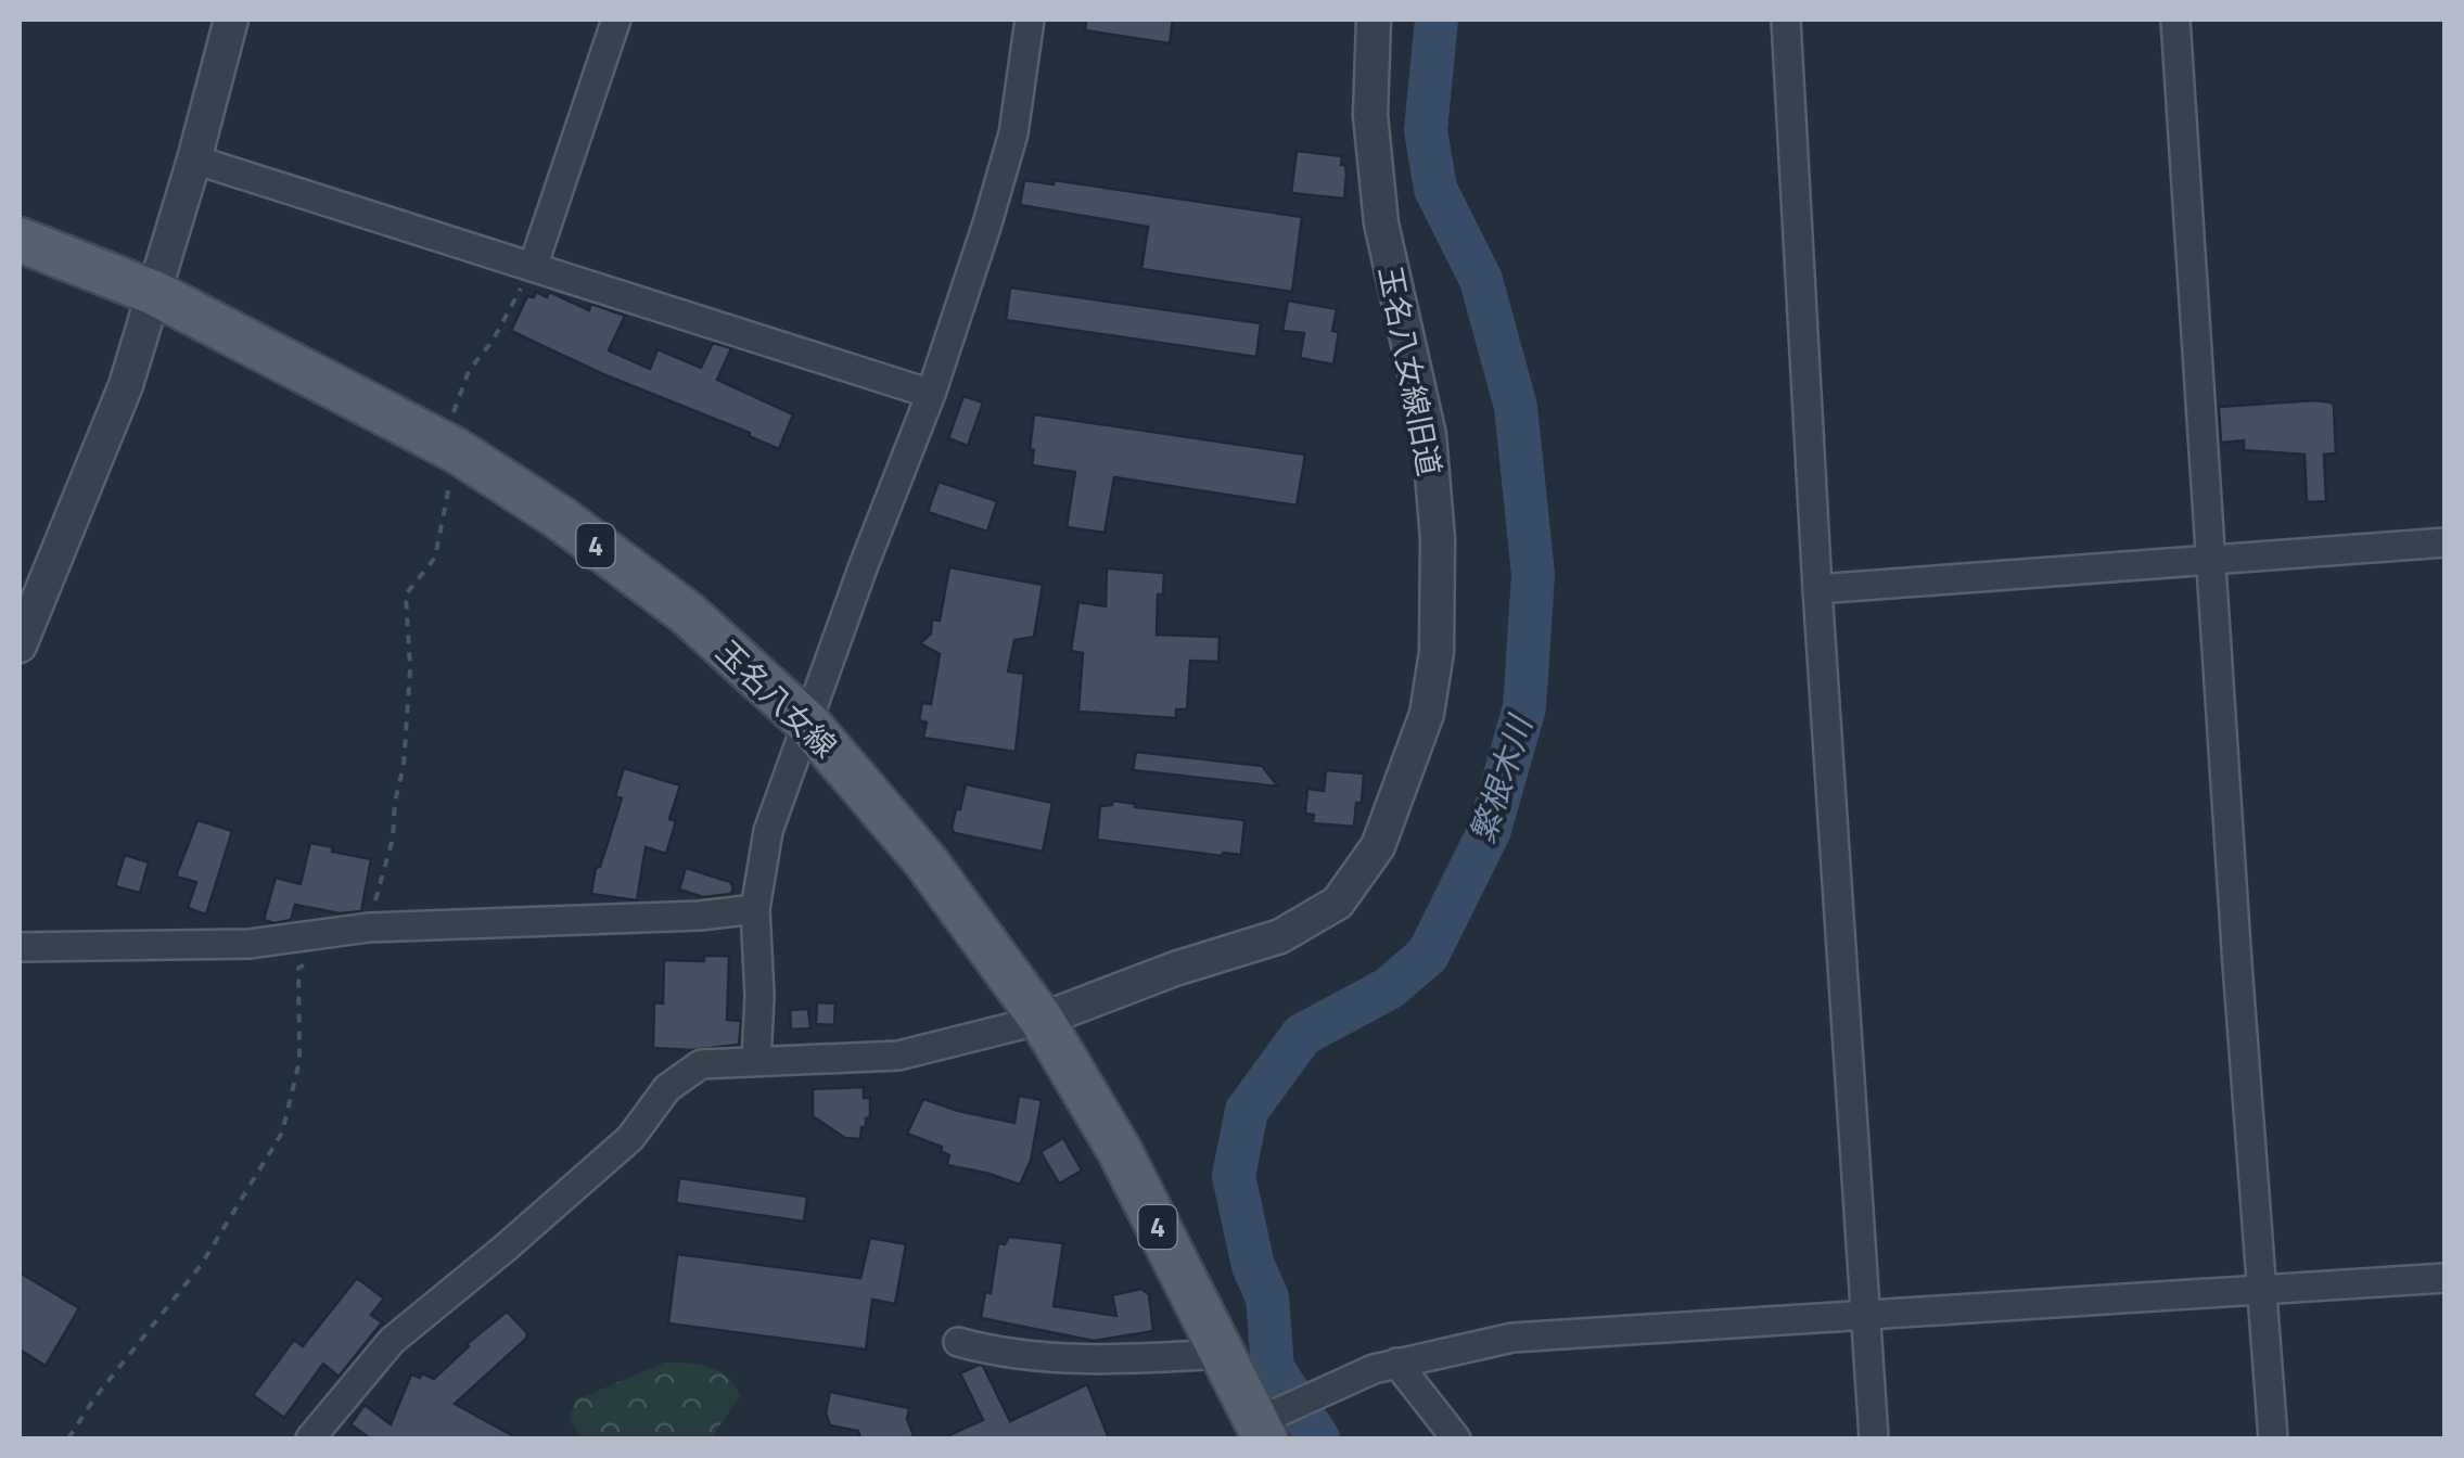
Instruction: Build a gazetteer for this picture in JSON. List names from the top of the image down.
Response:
{
  "streets": {
    "main road": ["4", "玉名八女線"],
    "street": ["玉名八女線旧道"]
  },
  "crossings": [
    ["玉名八女線旧道", "玉名八女線"]
  ],
  "water": ["繁根木川"]
}
